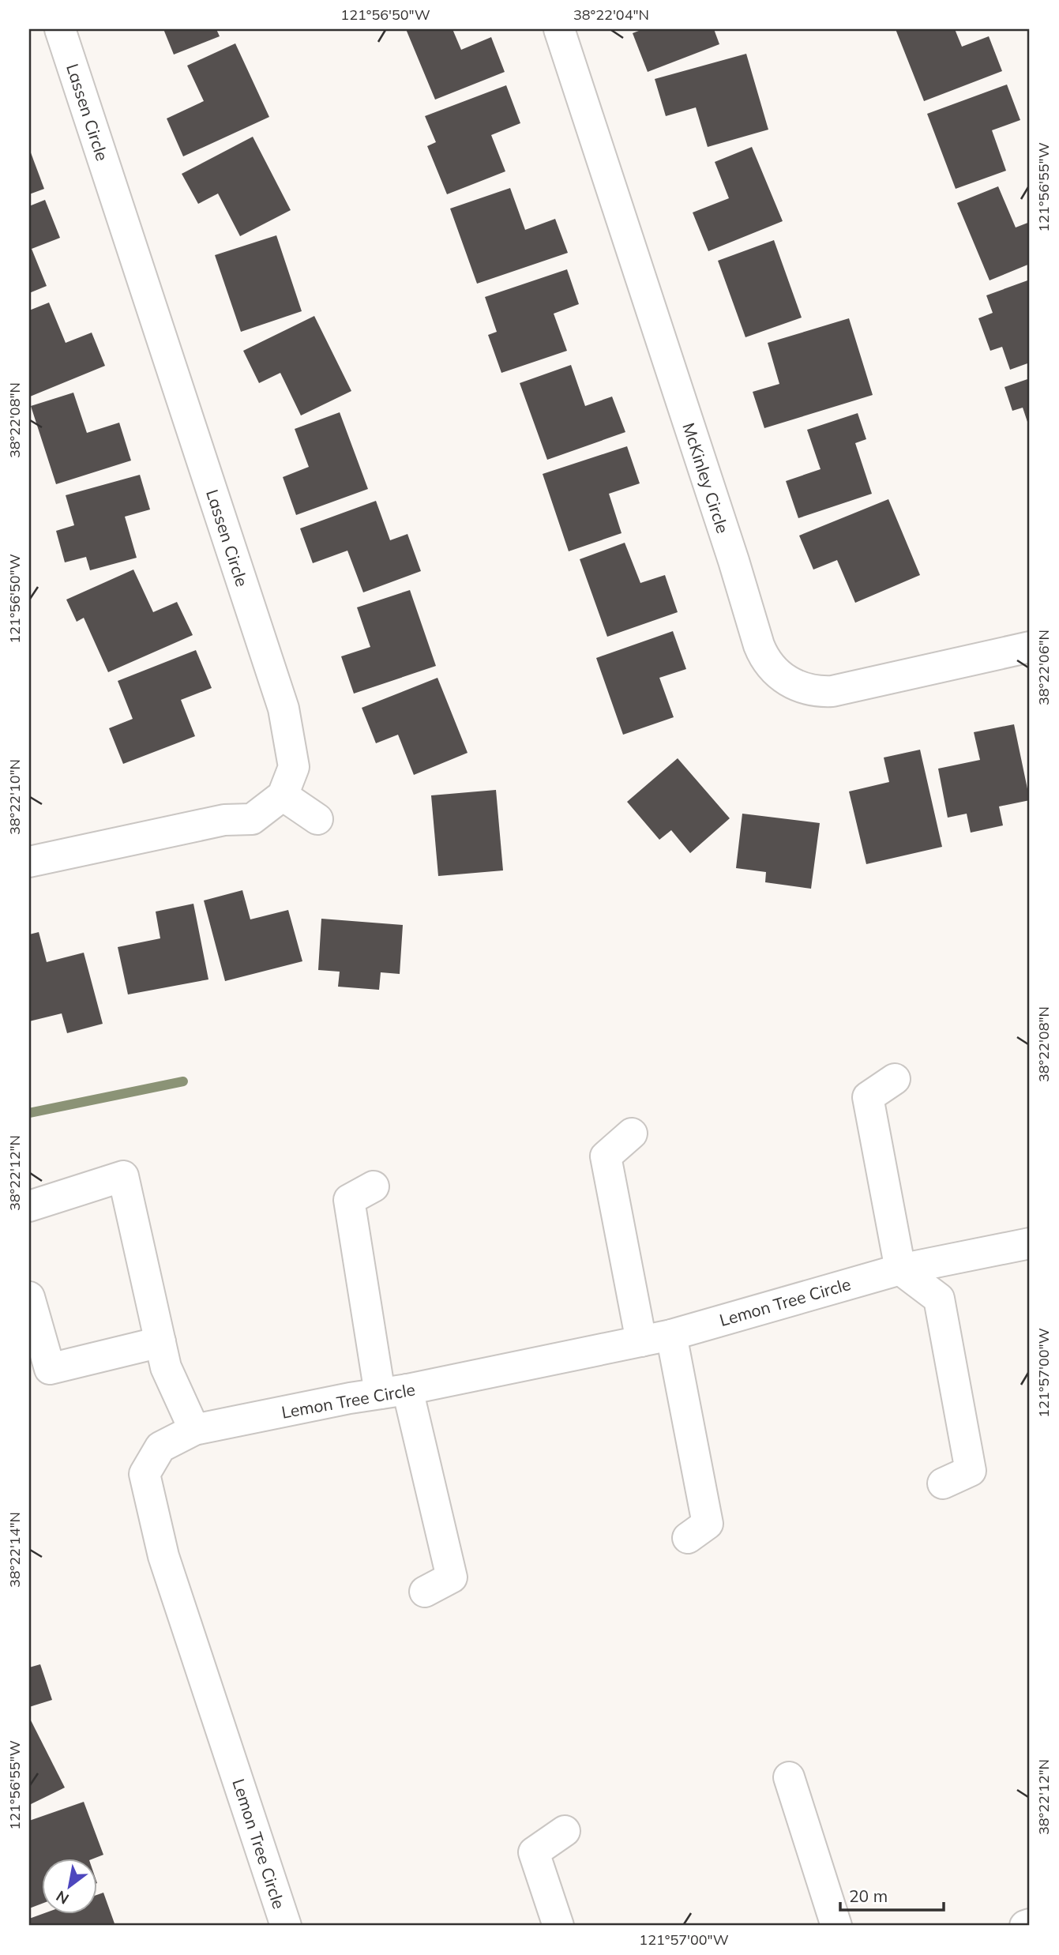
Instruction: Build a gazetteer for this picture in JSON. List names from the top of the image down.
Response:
{
  "streets": {
    "street": ["Lassen Circle", "McKinley Circle", "Lemon Tree Circle"]
  },
  "scale_bar": "20 m",
  "north": "bottom left",
  "coordinates": [
    "121°56'50\"W",
    "38°22'04\"N",
    "121°56'55\"W",
    "38°22'08\"N",
    "38°22'06\"N",
    "38°22'10\"N",
    "38°22'12\"N",
    "121°57'00\"W",
    "38°22'14\"N"
  ]
}
